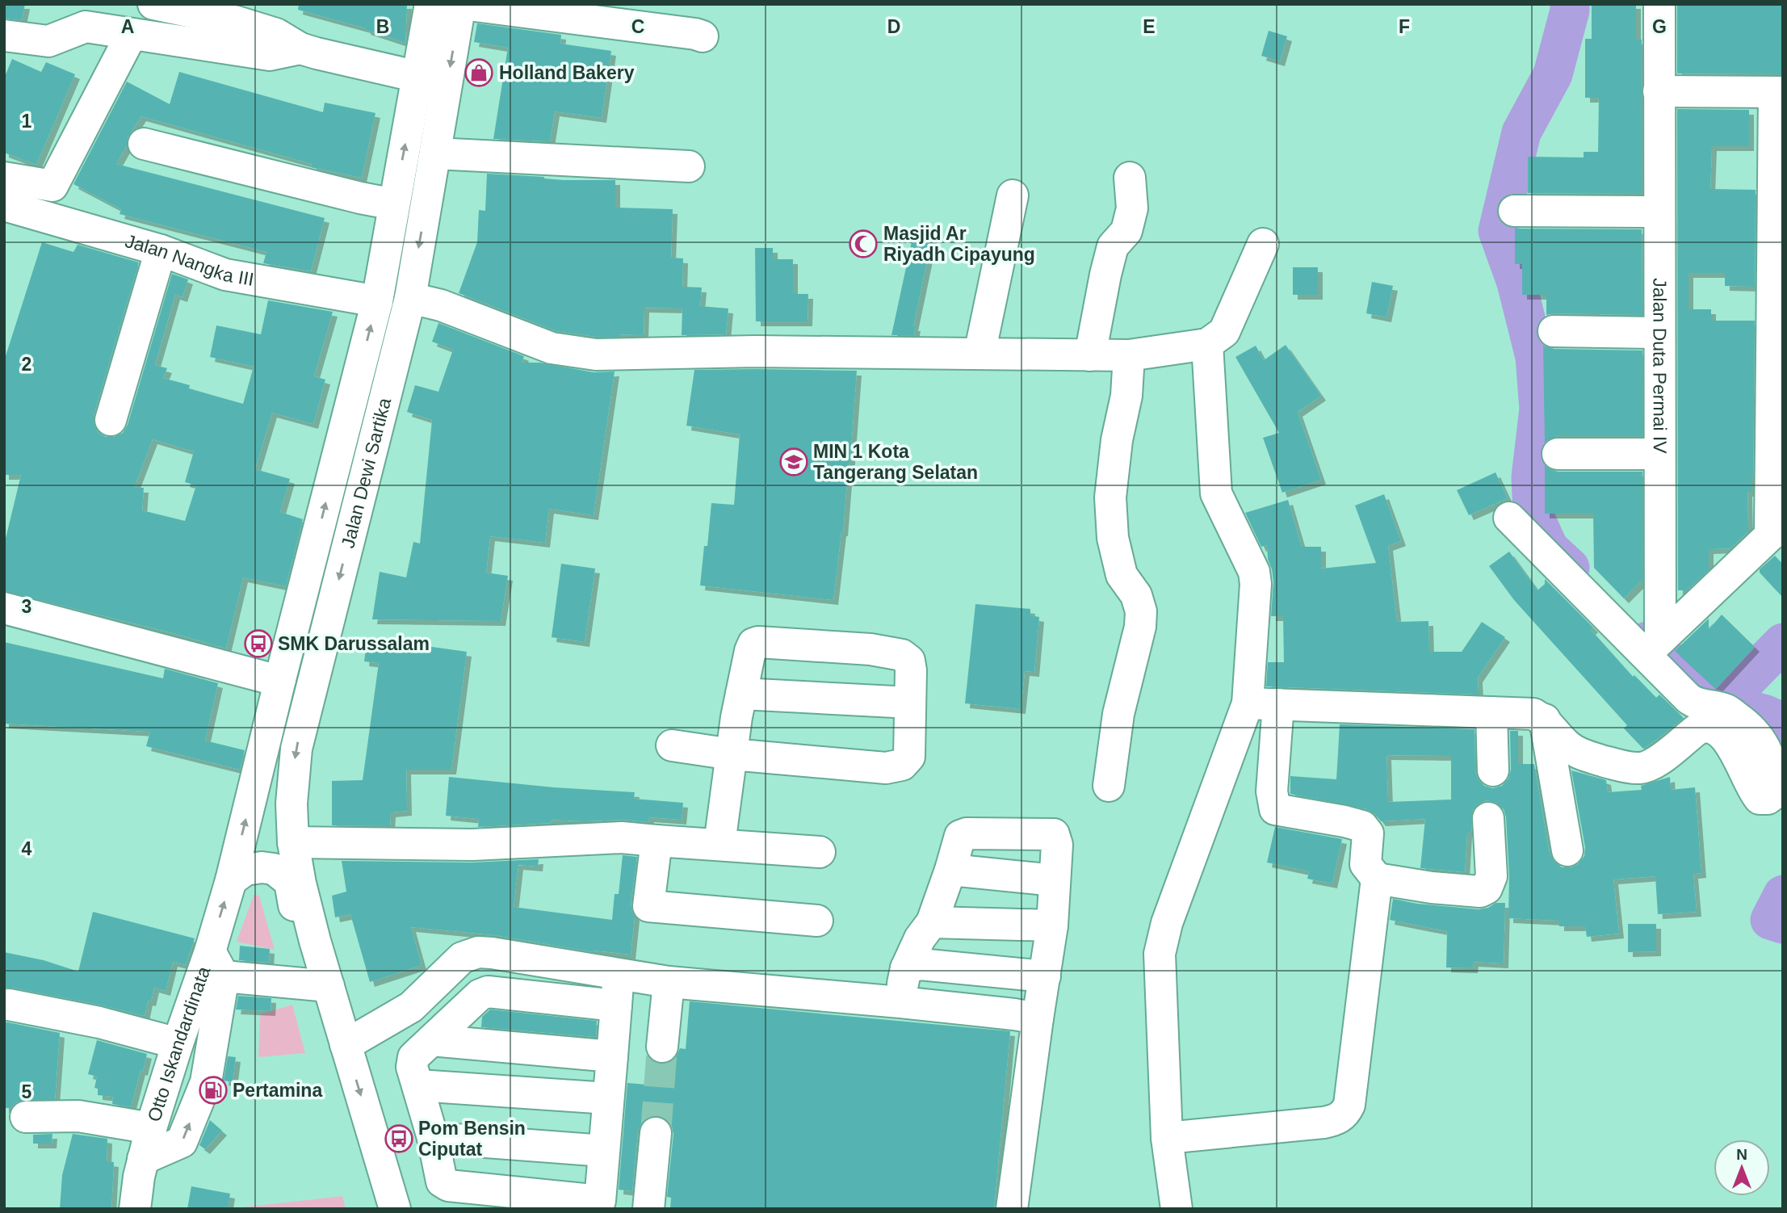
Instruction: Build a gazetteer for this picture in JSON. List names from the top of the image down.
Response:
{
  "streets": {
    "main road": [
      "Jalan Nangka III",
      "Jalan Duta Permai IV",
      "Jalan Dewi Sartika",
      "Otto Iskandardinata"
    ]
  },
  "crossings": [
    ["Jalan Nangka III", "Jalan Dewi Sartika"],
    ["Jalan Dewi Sartika", "Otto Iskandardinata"]
  ],
  "places": {
    "shop": ["Holland Bakery"],
    "mosque": ["Masjid Ar Riyadh Cipayung"],
    "school or university": ["MIN 1 Kota Tangerang Selatan"],
    "bus stop": ["SMK Darussalam", "Pom Bensin Ciputat"],
    "fuel station": ["Pertamina"]
  },
  "north": "top",
  "grid": {
    "columns": [
      "A",
      "B",
      "C",
      "D",
      "E",
      "F",
      "G"
    ],
    "rows": [
      "1",
      "2",
      "3",
      "4",
      "5"
    ]
  }
}
